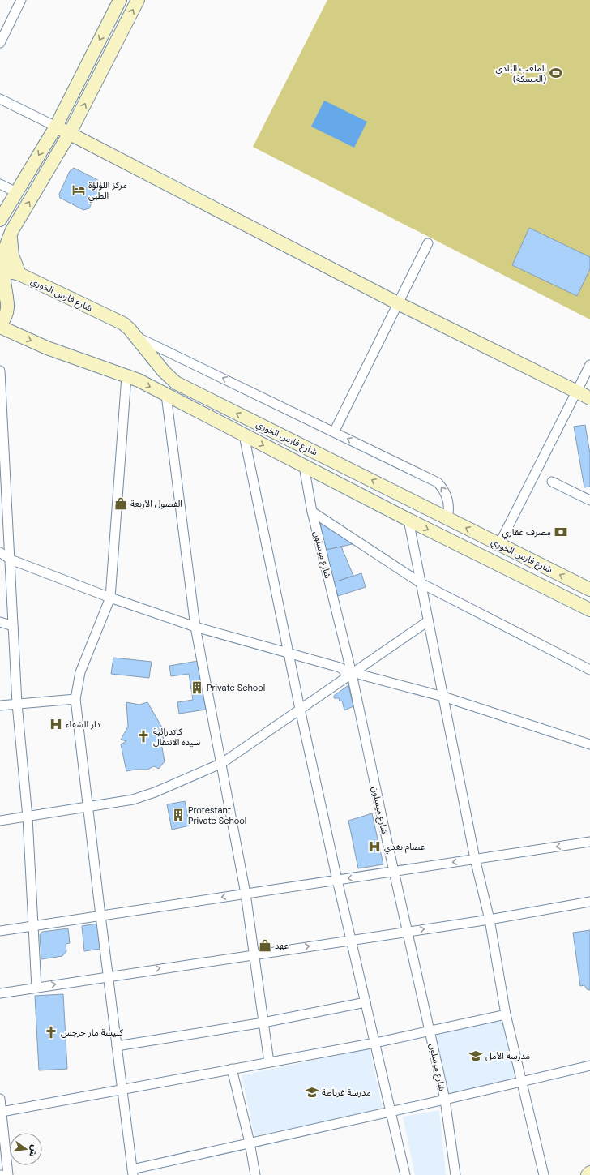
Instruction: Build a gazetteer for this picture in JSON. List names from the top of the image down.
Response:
{
  "streets": {
    "street": ["شارع فارس الخوري", "شارع ميسلون"]
  },
  "places": {
    "sports": ["الملعب البلدي (الحسكة)"],
    "hotel": ["مركز اللؤلؤة الطبي"],
    "shop": ["الفصول الأربعة", "عهد"],
    "bank": ["مصرف عقاري"],
    "building": ["Private School", "Protestant Private School"],
    "hospital": ["دار الشفاء", "عصام بغدي"],
    "church": ["كاتدرائية سيدة الانتقال", "كنيسة مار جرجس"],
    "school or university": ["مدرسة الأمل", "مدرسة غرناطة"]
  },
  "north": "right"
}
